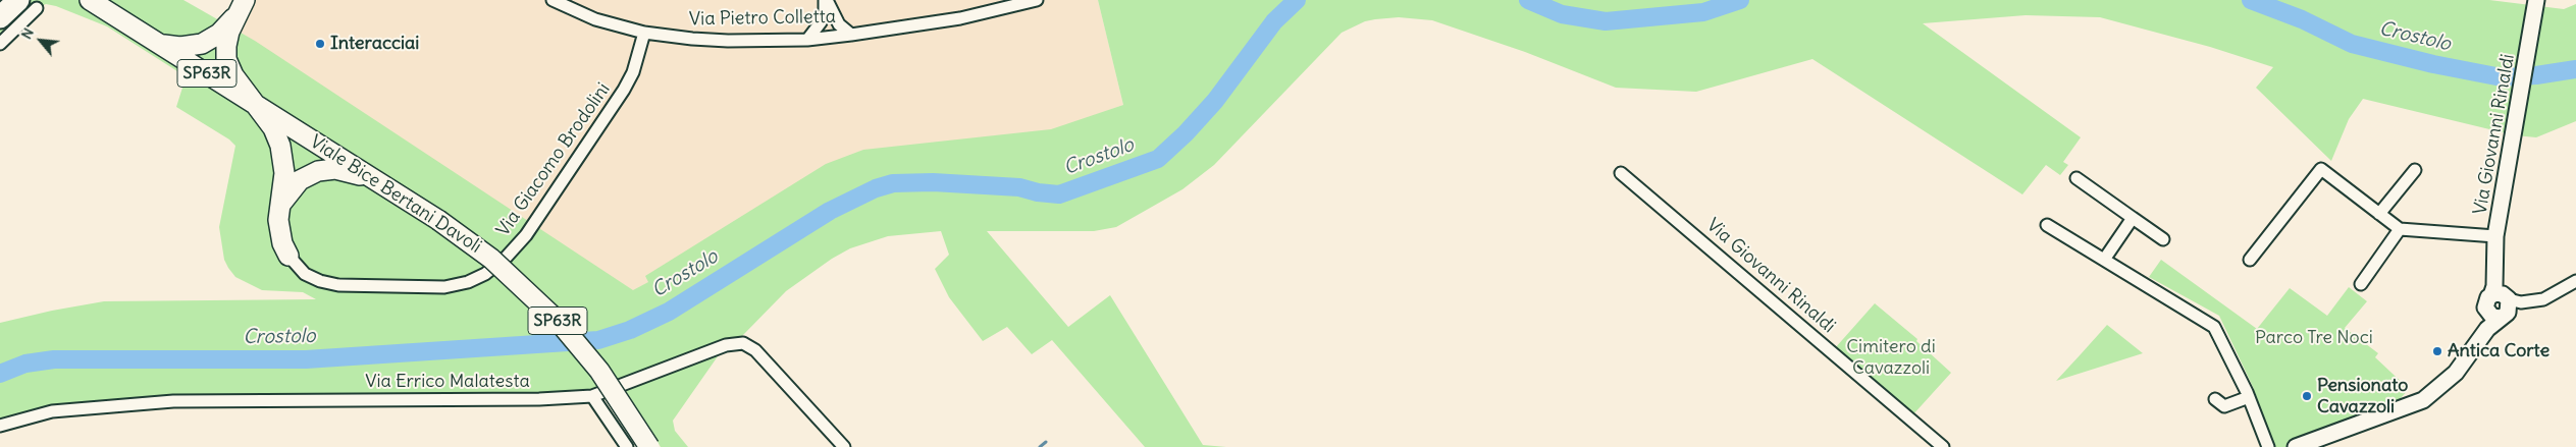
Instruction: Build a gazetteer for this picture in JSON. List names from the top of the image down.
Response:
{
  "streets": {
    "highway": ["SP63R", "Viale Bice Bertani Davoli"],
    "street": [
      "Via Pietro Colletta",
      "Via Giovanni Rinaldi",
      "Via Giacomo Brodolini",
      "Via Errico Malatesta"
    ]
  },
  "crossings": [
    ["Via Pietro Colletta", "Via Giacomo Brodolini"]
  ],
  "water": ["Crostolo"],
  "parks": ["Parco Tre Noci", "Cimitero di Cavazzoli"],
  "places": ["Interacciai", "Antica Corte", "Pensionato Cavazzoli"],
  "north": "top left"
}
